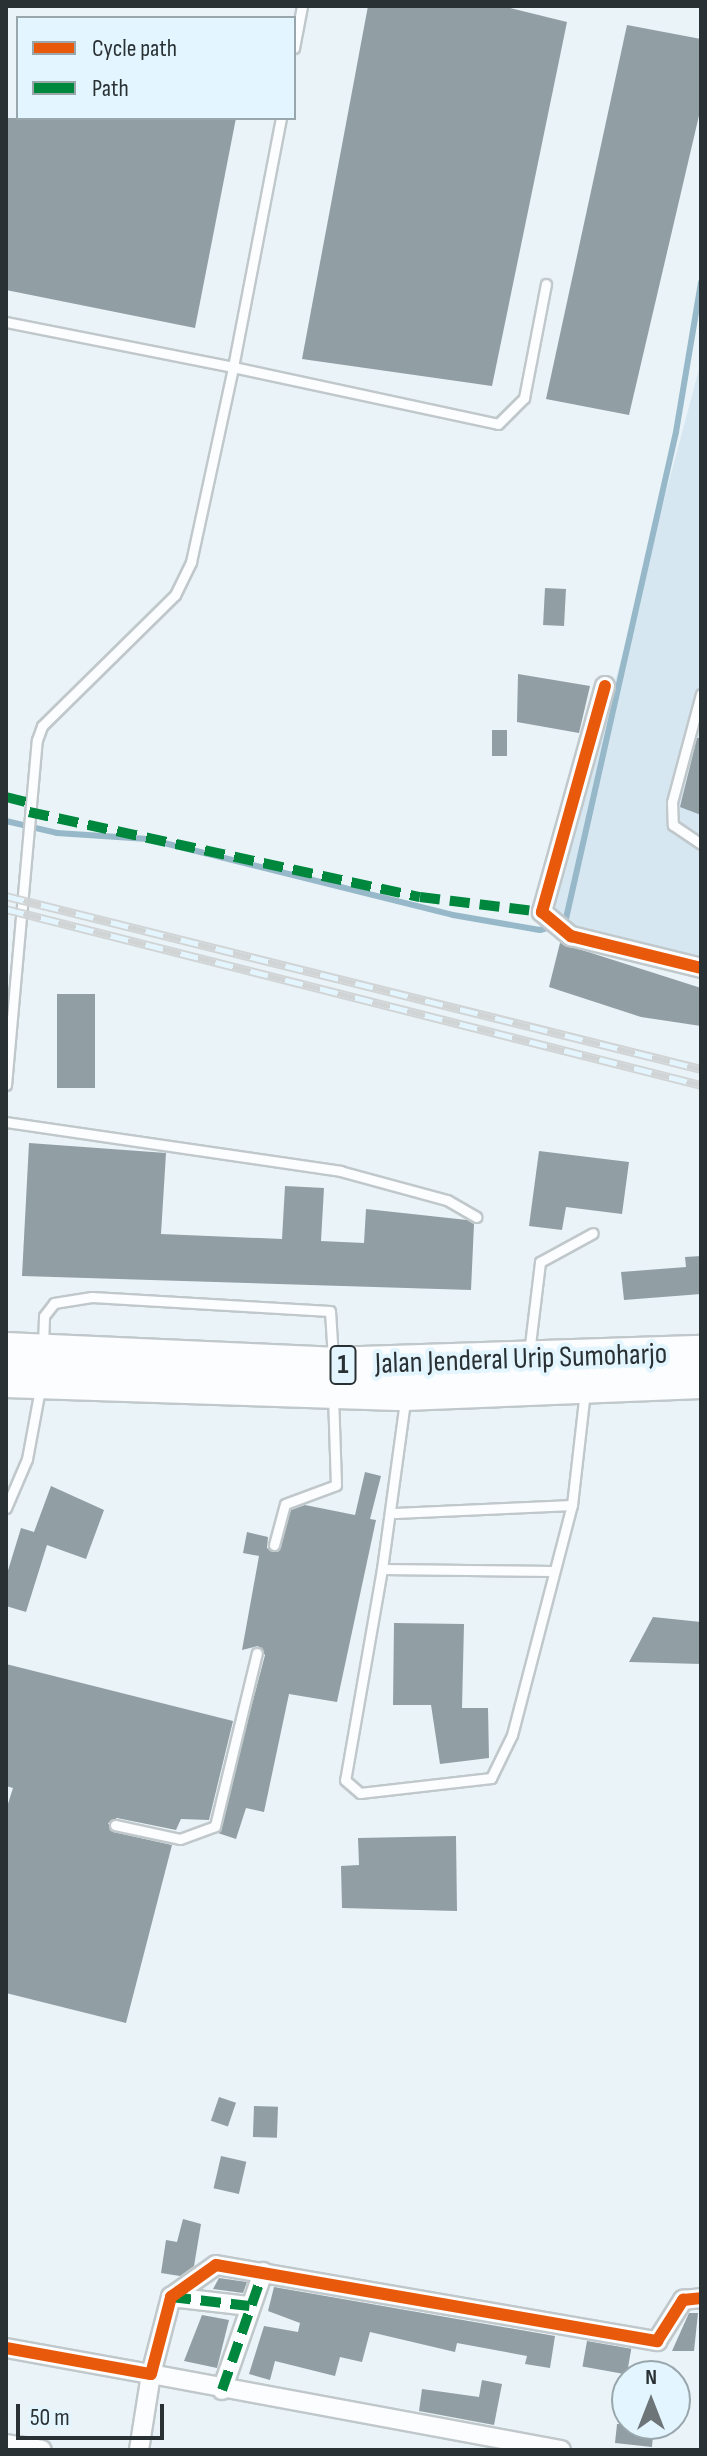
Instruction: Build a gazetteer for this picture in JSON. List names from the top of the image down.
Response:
{
  "streets": {
    "highway": ["Jalan Jenderal Urip Sumoharjo", "1"]
  },
  "legend": ["Cycle path", "Path"],
  "scale_bar": "50 m",
  "north": "top"
}
